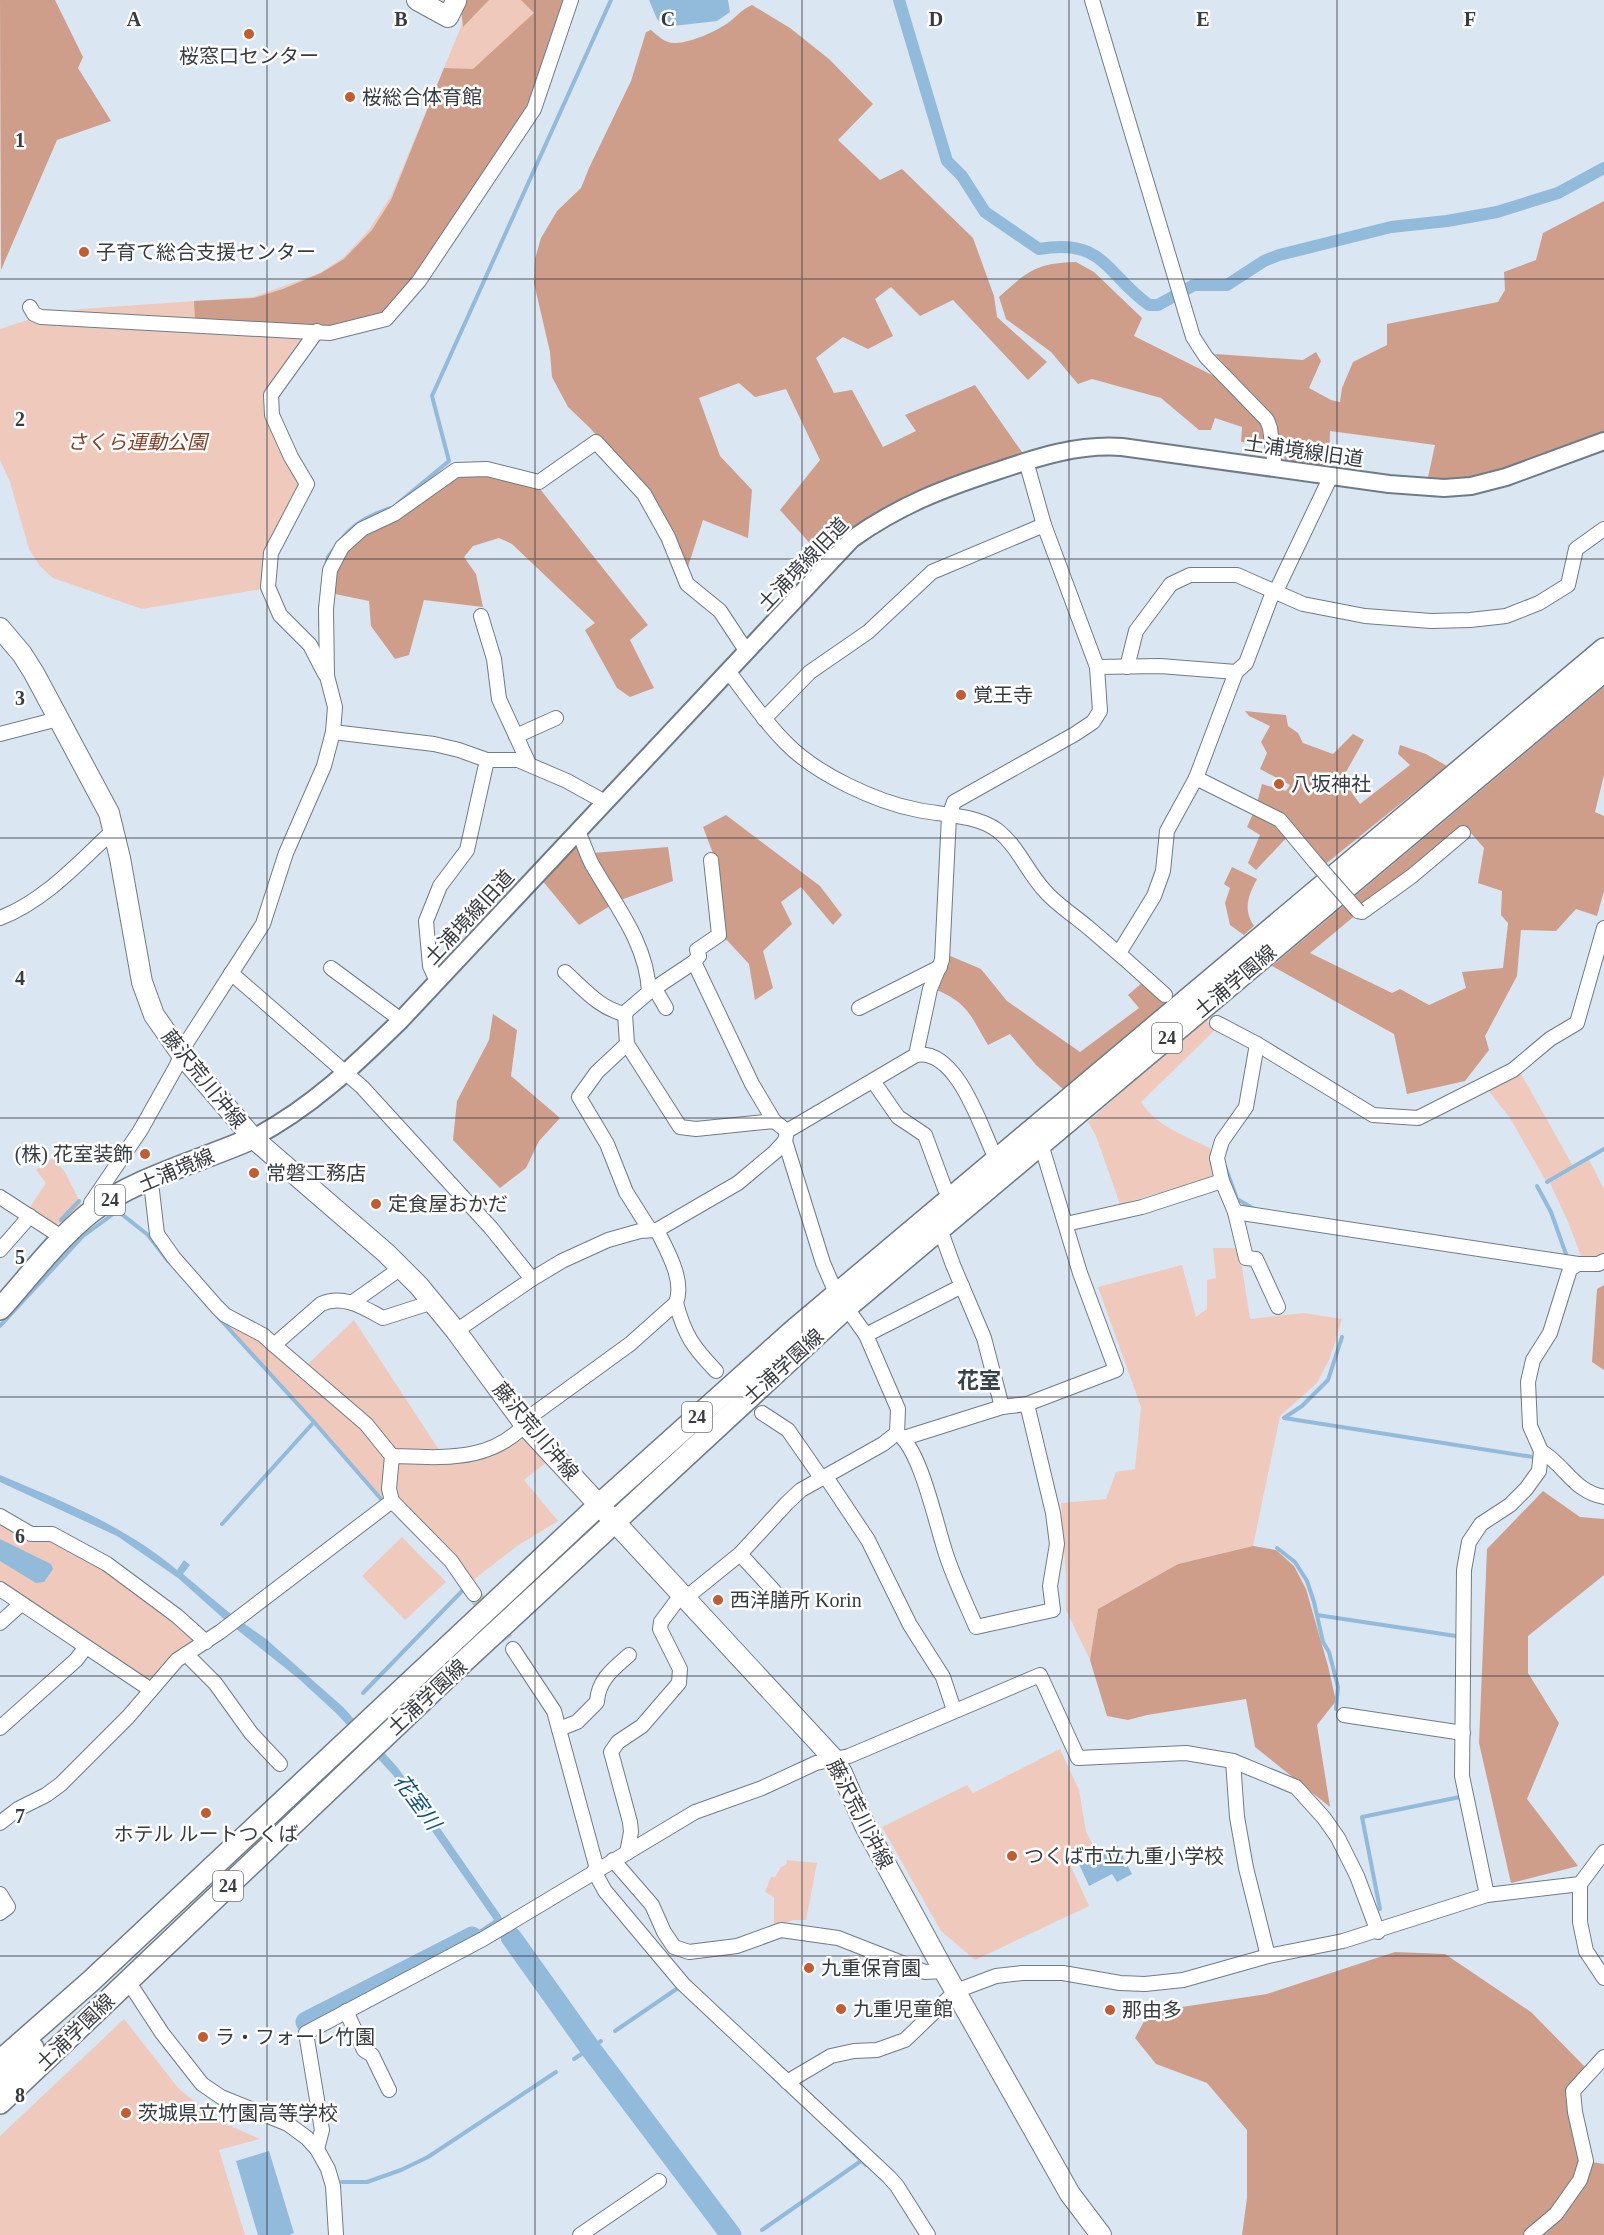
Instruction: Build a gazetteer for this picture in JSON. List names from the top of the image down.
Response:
{
  "streets": {
    "main road": [
      "土浦学園線",
      "24",
      "藤沢荒川沖線",
      "土浦境線"
    ],
    "street": ["土浦境線旧道"]
  },
  "crossings": [
    ["土浦境線旧道", "藤沢荒川沖線"],
    ["土浦境線旧道", "土浦境線"],
    ["土浦学園線", "24"],
    ["土浦学園線", "藤沢荒川沖線"],
    ["藤沢荒川沖線", "土浦境線"]
  ],
  "districts": ["花室"],
  "water": ["花室川"],
  "parks": ["さくら運動公園"],
  "places": [
    "桜窓口センター",
    "桜総合体育館",
    "子育て総合支援センター",
    "覚王寺",
    "八坂神社",
    "(株) 花室装飾",
    "常磐工務店",
    "定食屋おかだ",
    "西洋膳所 Korin",
    "ホテル ルートつくば",
    "つくば市立九重小学校",
    "九重保育園",
    "九重児童館",
    "那由多",
    "ラ・フォーレ竹園",
    "茨城県立竹園高等学校"
  ],
  "grid": {
    "columns": [
      "A",
      "B",
      "C",
      "D",
      "E",
      "F"
    ],
    "rows": [
      "1",
      "2",
      "3",
      "4",
      "5",
      "6",
      "7",
      "8"
    ]
  }
}
